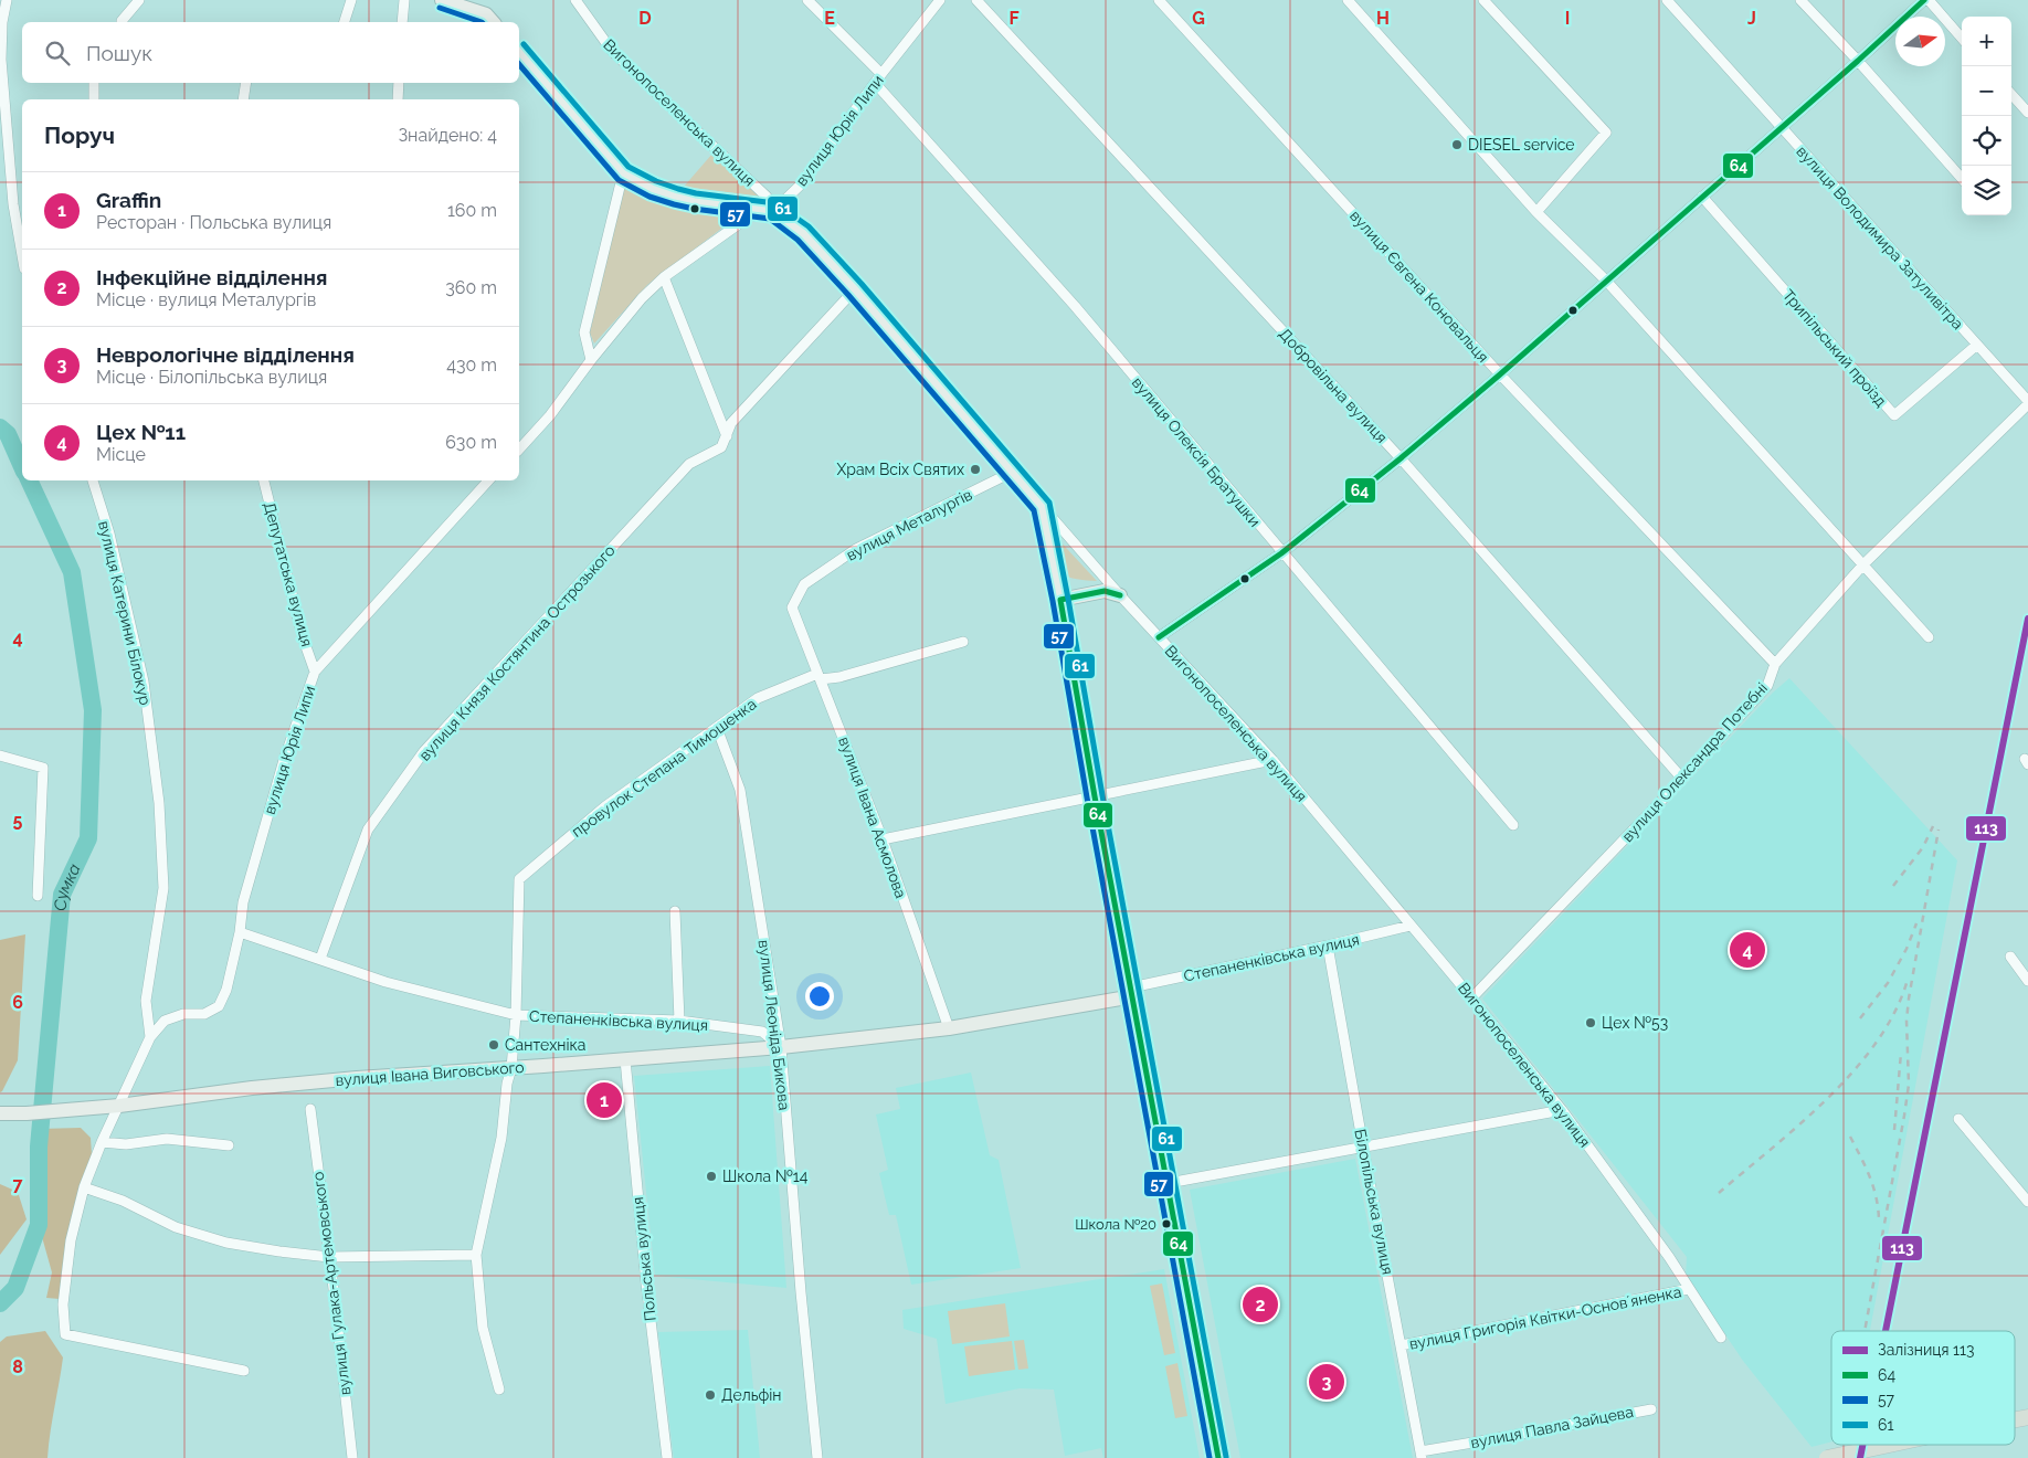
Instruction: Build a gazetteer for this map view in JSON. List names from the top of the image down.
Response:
{
  "streets": {
    "main road": ["Вигонопоселенська вулиця", "Степаненківська вулиця", "вулиця Івана Виговського"],
    "street": [
      "вулиця Юрія Липи",
      "вулиця Володимира Затуливітра",
      "вулиця Євгена Коновальця",
      "Трипільський проїзд",
      "Добровільна вулиця",
      "вулиця Олексія Братушки",
      "вулиця Металургів",
      "Депутатська вулиця",
      "вулиця Катерини Білокур",
      "вулиця Князя Костянтина Острозького",
      "вулиця Олександра Потебні",
      "провулок Степана Тимошенка",
      "вулиця Івана Асмолова",
      "вулиця Леоніда Бикова",
      "Білопільська вулиця",
      "Польська вулиця",
      "вулиця Гулака-Артемовського",
      "вулиця Григорія Квітки-Основʼяненка",
      "вулиця Павла Зайцева"
    ]
  },
  "crossings": [
    ["Вигонопоселенська вулиця", "вулиця Юрія Липи"],
    ["Вигонопоселенська вулиця", "вулиця Металургів"],
    ["Вигонопоселенська вулиця", "вулиця Князя Костянтина Острозького"],
    ["Вигонопоселенська вулиця", "вулиця Олександра Потебні"],
    ["Вигонопоселенська вулиця", "Степаненківська вулиця"],
    ["Вигонопоселенська вулиця", "вулиця Григорія Квітки-Основʼяненка"],
    ["вулиця Юрія Липи", "вулиця Олексія Братушки"],
    ["вулиця Юрія Липи", "Депутатська вулиця"],
    ["вулиця Юрія Липи", "вулиця Катерини Білокур"],
    ["вулиця Юрія Липи", "Степаненківська вулиця"],
    ["вулиця Володимира Затуливітра", "Трипільський проїзд"],
    ["вулиця Володимира Затуливітра", "вулиця Олександра Потебні"],
    ["вулиця Євгена Коновальця", "вулиця Олександра Потебні"],
    ["Добровільна вулиця", "вулиця Олександра Потебні"],
    ["вулиця Металургів", "вулиця Івана Асмолова"],
    ["вулиця Князя Костянтина Острозького", "Степаненківська вулиця"],
    ["провулок Степана Тимошенка", "вулиця Івана Асмолова"],
    ["провулок Степана Тимошенка", "Степаненківська вулиця"],
    ["провулок Степана Тимошенка", "вулиця Леоніда Бикова"],
    ["вулиця Івана Асмолова", "Степаненківська вулиця"],
    ["Степаненківська вулиця", "вулиця Леоніда Бикова"],
    ["Степаненківська вулиця", "вулиця Івана Виговського"],
    ["Степаненківська вулиця", "Білопільська вулиця"],
    ["вулиця Леоніда Бикова", "вулиця Івана Виговського"],
    ["вулиця Івана Виговського", "Польська вулиця"],
    ["Білопільська вулиця", "вулиця Григорія Квітки-Основʼяненка"],
    ["Білопільська вулиця", "вулиця Павла Зайцева"]
  ],
  "water": ["Сумка"],
  "places": [
    "DIESEL service",
    "Храм Всіх Святих",
    "Цех №53",
    "Сантехніка",
    "Школа №14",
    "Школа №20",
    "Дельфін"
  ],
  "lines": [
    "transit line 64",
    "transit line 57",
    "transit line 61",
    "rail line 113"
  ],
  "legend": [
    "Залізниця 113",
    "64",
    "57",
    "61"
  ],
  "north": "right",
  "page": {
    "map_buttons": ["+", "−"],
    "search": "Пошук",
    "heading": ["Поруч", "Знайдено: 4"],
    "list": [
      {
        "mark": "1",
        "name": "Graffin",
        "note": "Ресторан · Польська вулиця",
        "value": "160 m"
      },
      {
        "mark": "2",
        "name": "Інфекційне відділення",
        "note": "Місце · вулиця Металургів",
        "value": "360 m"
      },
      {
        "mark": "3",
        "name": "Неврологічне відділення",
        "note": "Місце · Білопільська вулиця",
        "value": "430 m"
      },
      {
        "mark": "4",
        "name": "Цех №11",
        "note": "Місце",
        "value": "630 m"
      }
    ],
    "pins": [
      "4",
      "1",
      "2",
      "3"
    ]
  },
  "grid": {
    "columns": [
      "D",
      "E",
      "F",
      "G",
      "H",
      "I",
      "J"
    ],
    "rows": [
      "4",
      "5",
      "6",
      "7",
      "8"
    ]
  }
}
